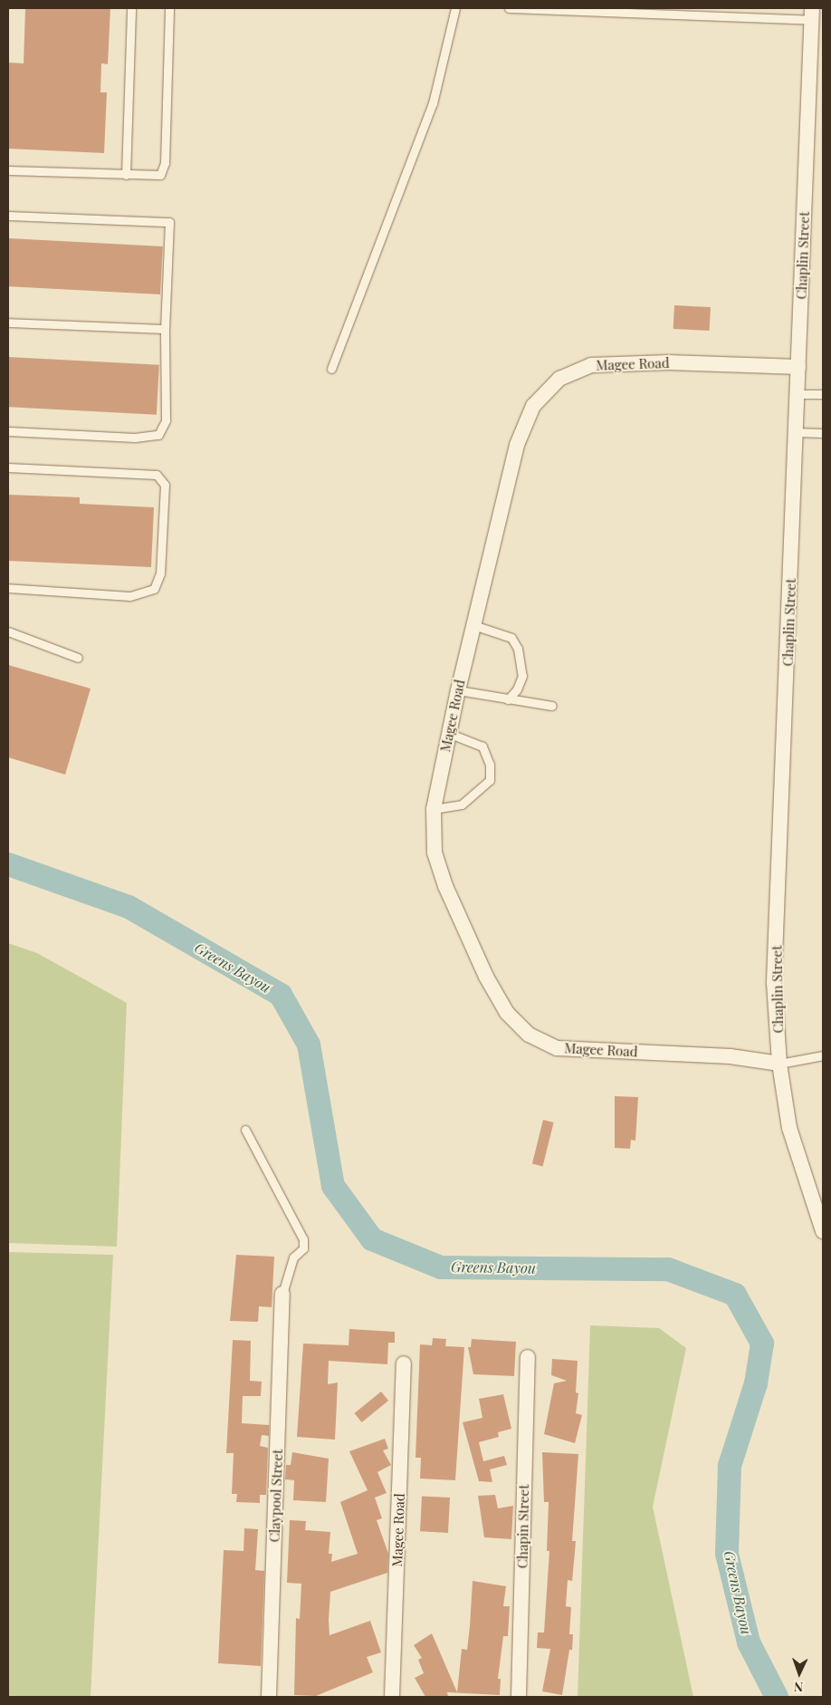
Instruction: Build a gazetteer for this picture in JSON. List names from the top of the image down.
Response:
{
  "streets": {
    "street": [
      "Chaplin Street",
      "Magee Road",
      "Claypool Street",
      "Chapin Street"
    ]
  },
  "crossings": [
    ["Chaplin Street", "Magee Road"]
  ],
  "water": ["Greens Bayou"],
  "north": "bottom"
}
